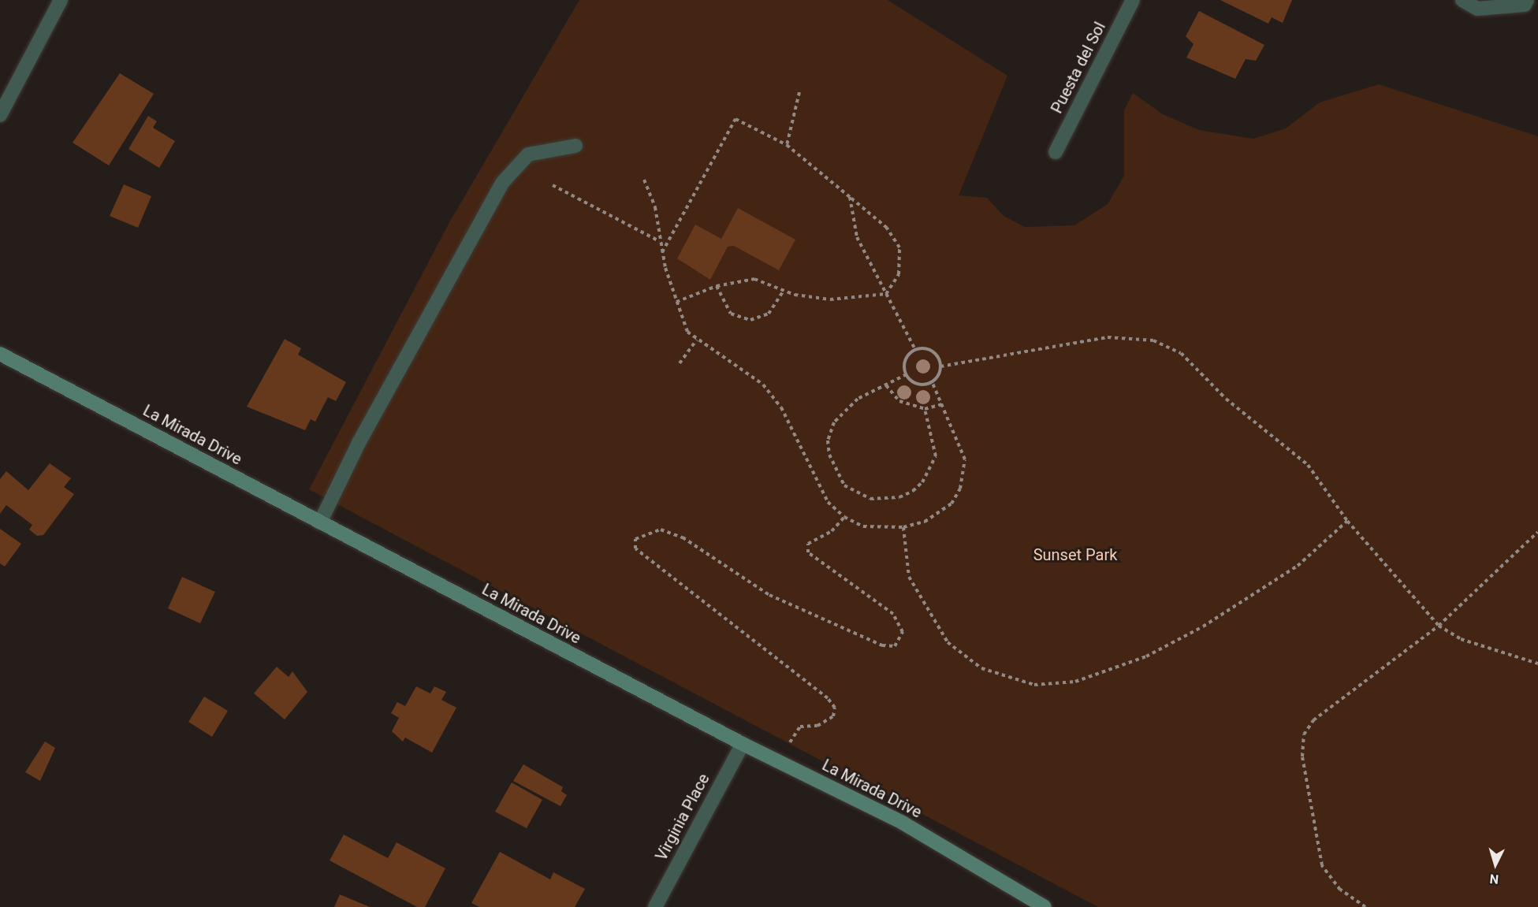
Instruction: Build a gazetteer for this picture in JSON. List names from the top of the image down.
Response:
{
  "streets": {
    "street": ["Puesta del Sol", "La Mirada Drive", "Virginia Place"]
  },
  "crossings": [
    ["La Mirada Drive", "Virginia Place"]
  ],
  "parks": ["Sunset Park"],
  "north": "bottom"
}
